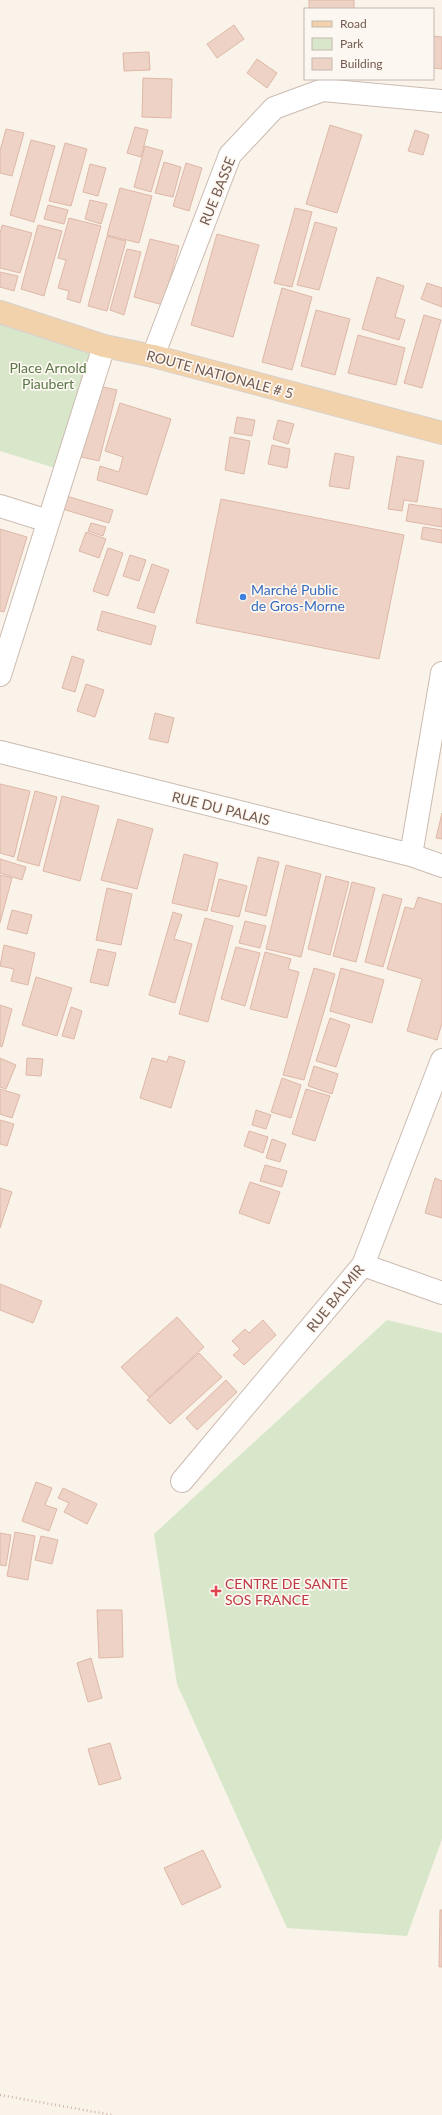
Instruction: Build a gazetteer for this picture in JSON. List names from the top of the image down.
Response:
{
  "streets": {
    "main road": ["ROUTE NATIONALE # 5"],
    "street": ["RUE BASSE", "RUE DU PALAIS", "RUE BALMIR"]
  },
  "crossings": [
    ["RUE BASSE", "ROUTE NATIONALE # 5"]
  ],
  "parks": ["Place Arnold Piaubert"],
  "places": {
    "other": ["Marché Public de Gros-Morne"],
    "health": ["CENTRE DE SANTE SOS FRANCE"]
  },
  "legend": ["Road", "Park", "Building"]
}
